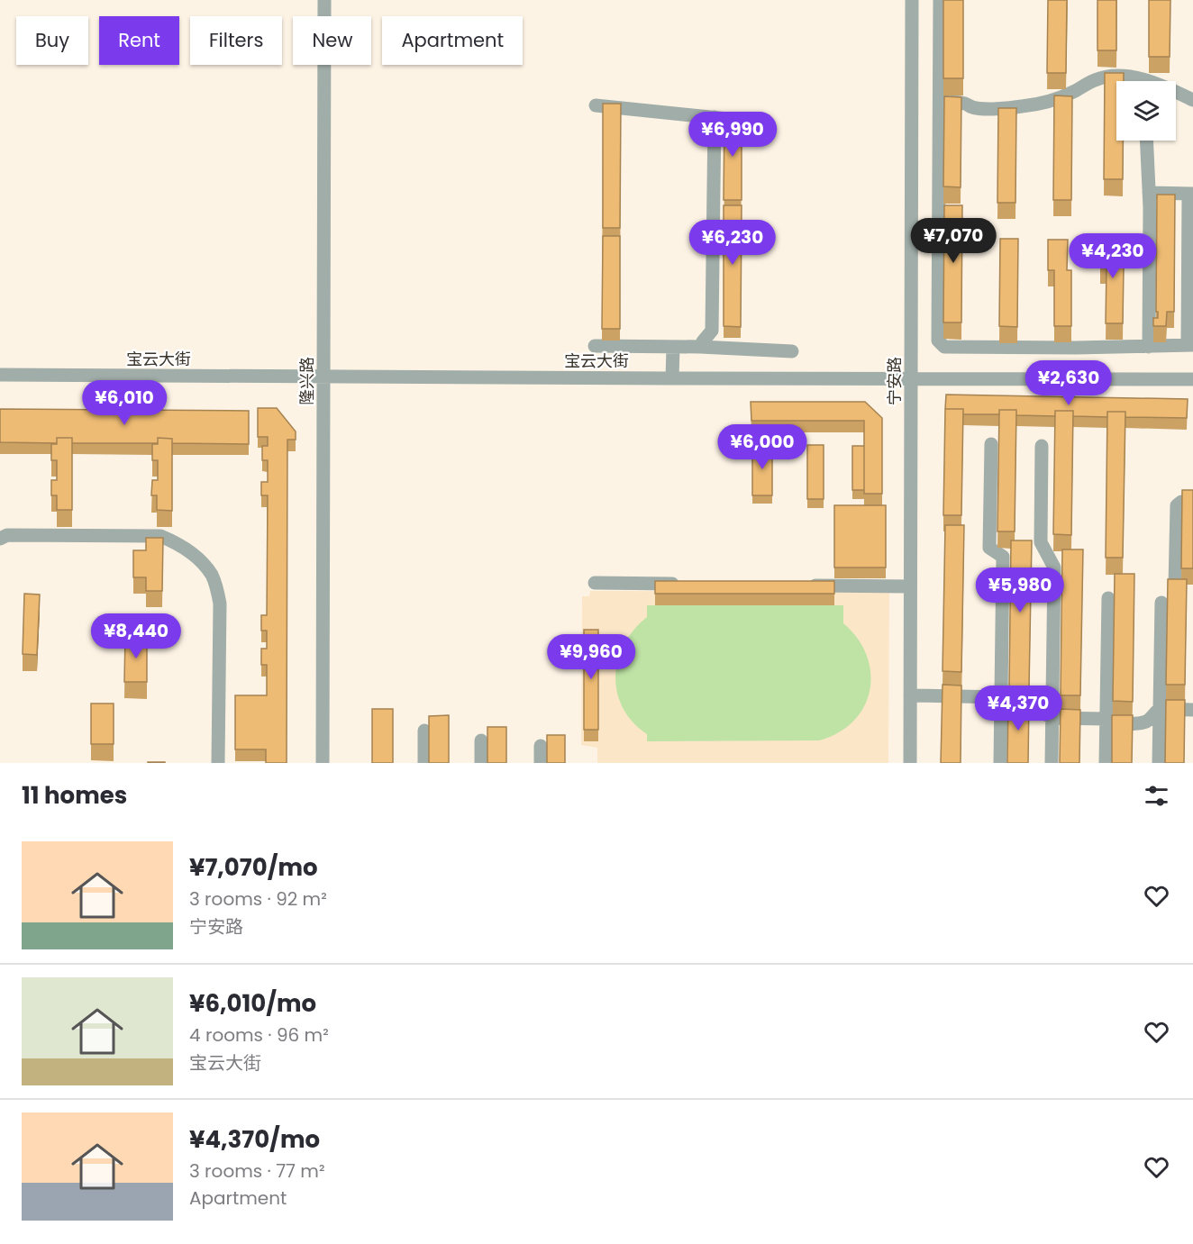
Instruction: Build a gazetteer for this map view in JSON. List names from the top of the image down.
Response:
{
  "streets": {
    "street": ["宝云大街", "隆兴路", "宁安路"]
  },
  "crossings": [
    ["宝云大街", "隆兴路"],
    ["宝云大街", "宁安路"]
  ],
  "page": {
    "chip": [
      "Buy",
      "Rent",
      "Filters",
      "New",
      "Apartment"
    ],
    "price": [
      "¥6,990",
      "¥7,070",
      "¥6,230",
      "¥4,230",
      "¥2,630",
      "¥6,010",
      "¥6,000",
      "¥5,980",
      "¥8,440",
      "¥9,960",
      "¥4,370"
    ],
    "heading": "11 homes",
    "list": [
      {
        "name": "¥7,070/mo",
        "note": "3 rooms · 92 m² · 宁安路"
      },
      {
        "name": "¥6,010/mo",
        "note": "4 rooms · 96 m² · 宝云大街"
      },
      {
        "name": "¥4,370/mo",
        "note": "3 rooms · 77 m² · Apartment"
      }
    ]
  }
}
